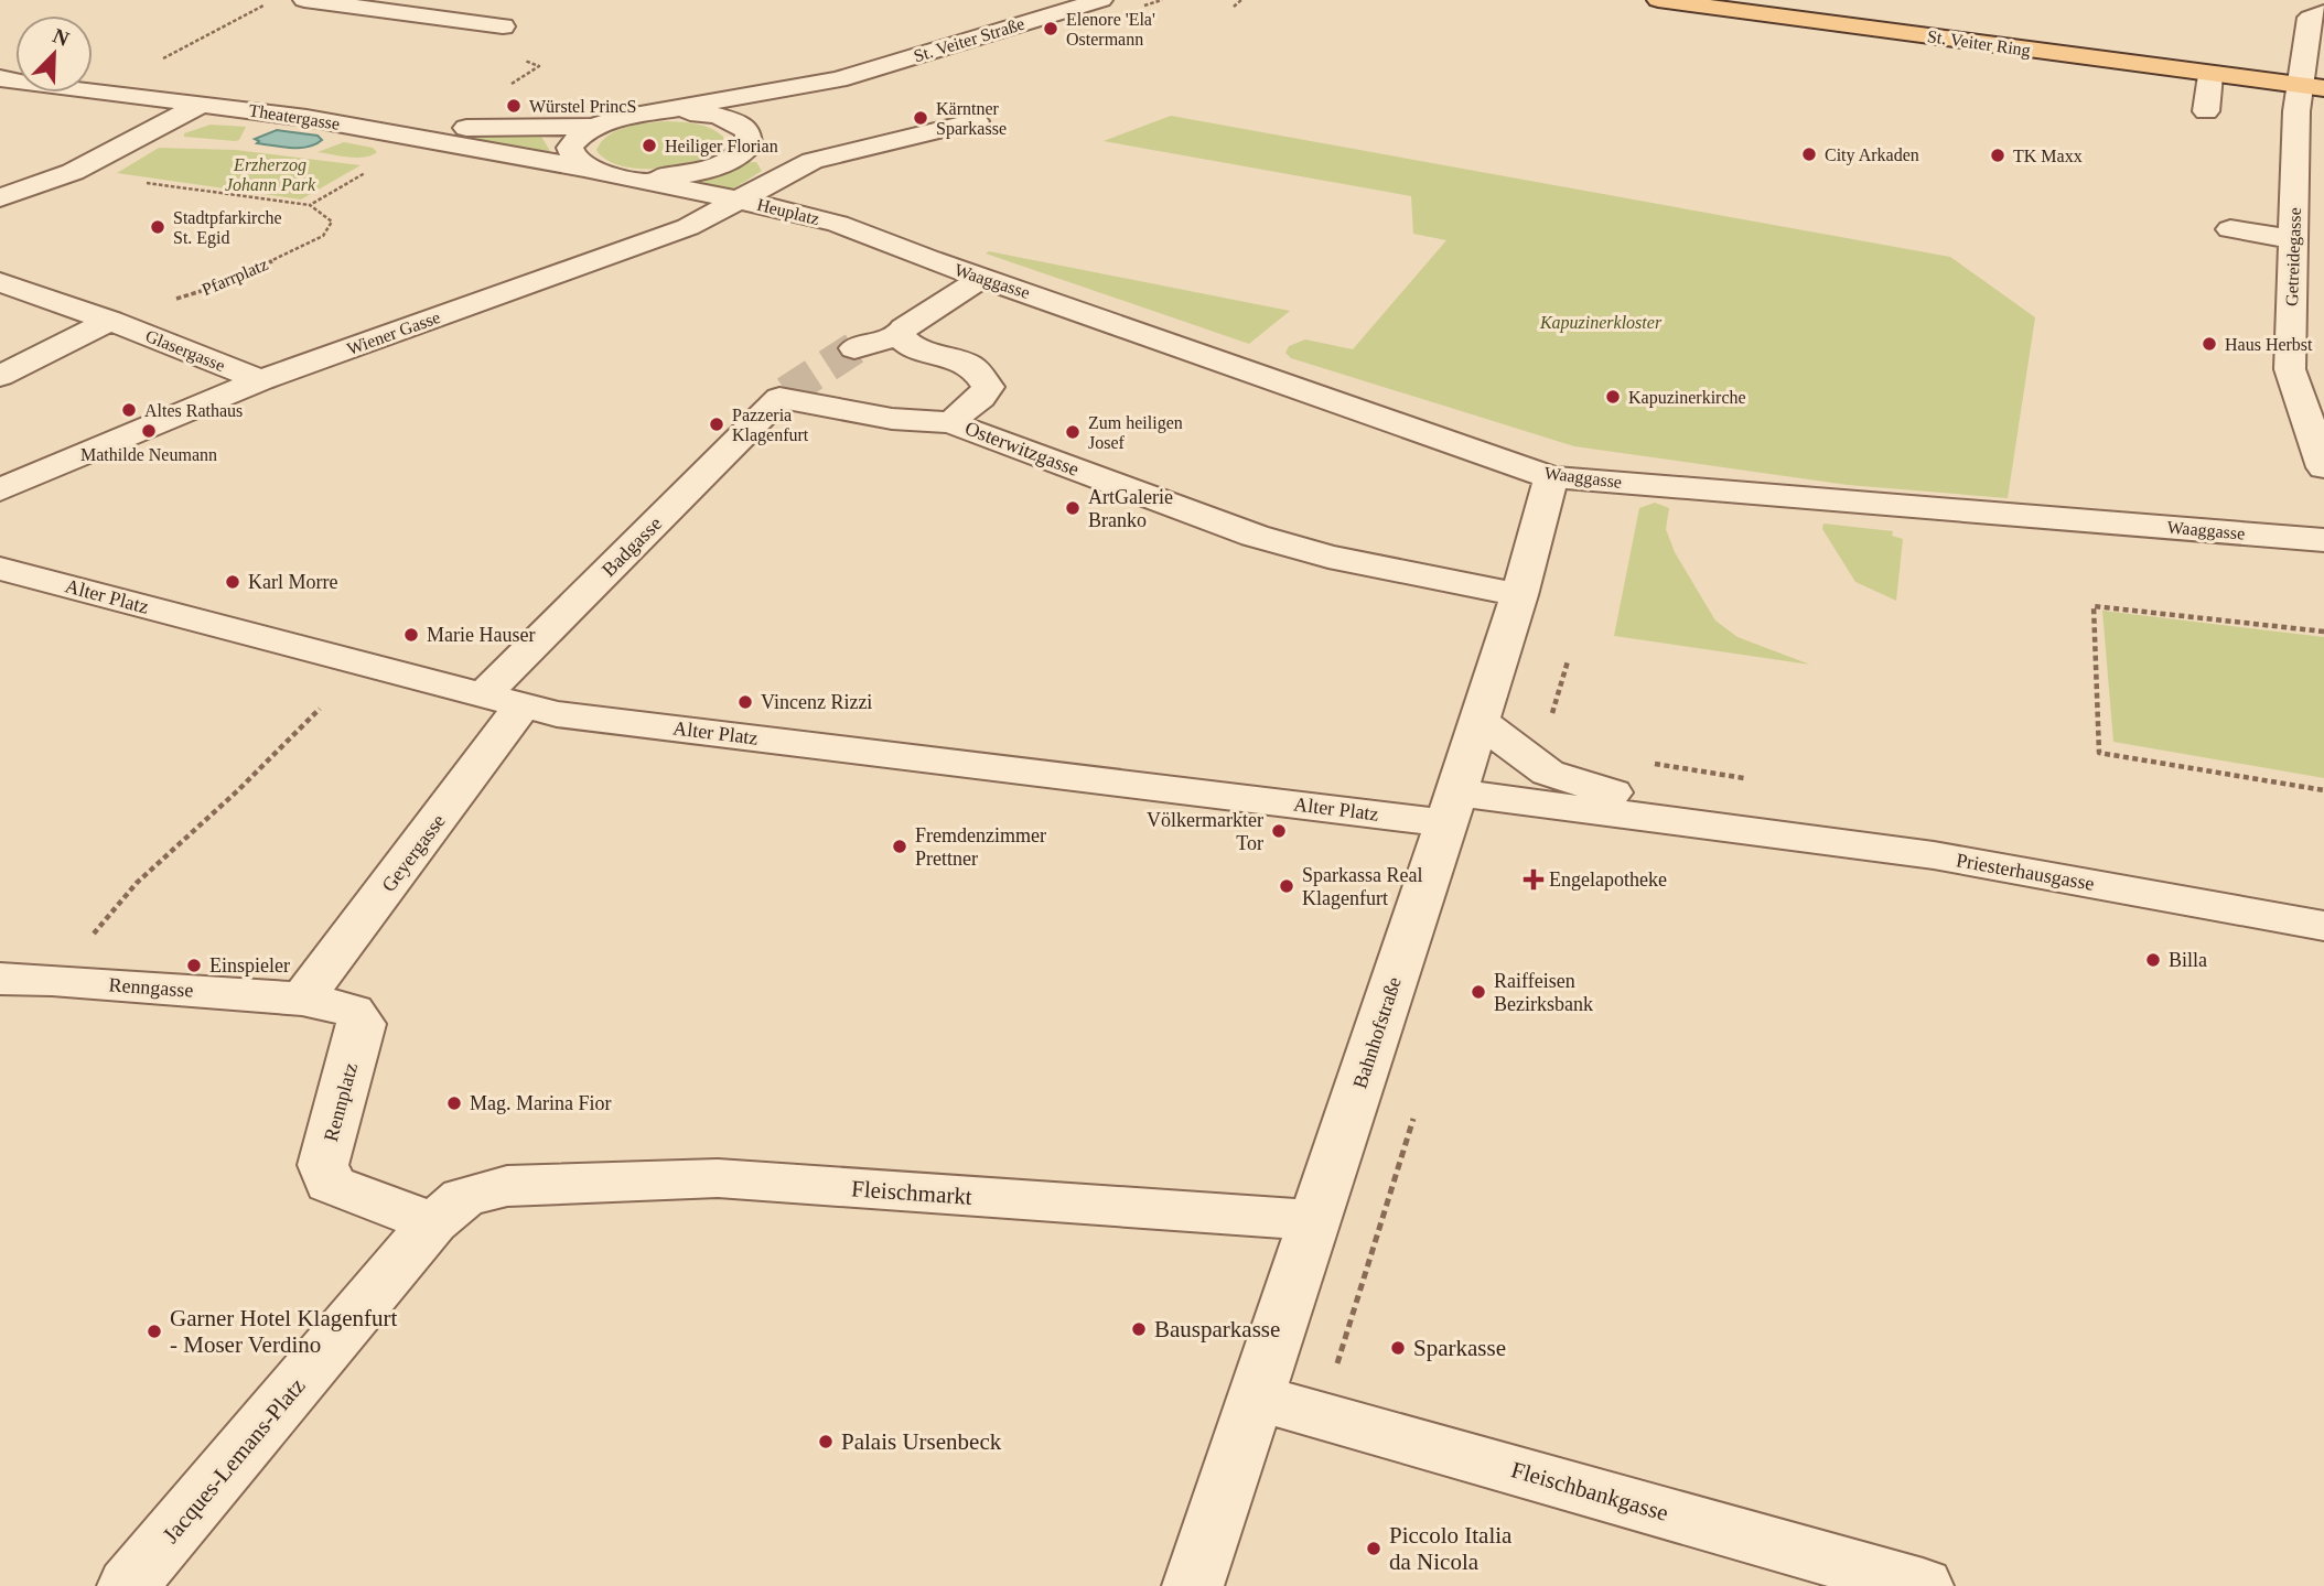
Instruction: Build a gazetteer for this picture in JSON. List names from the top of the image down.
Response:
{
  "streets": {
    "main road": ["St. Veiter Ring"],
    "street": [
      "St. Veiter Straße",
      "Theatergasse",
      "Heuplatz",
      "Getreidegasse",
      "Waaggasse",
      "Wiener Gasse",
      "Glasergasse",
      "Osterwitzgasse",
      "Badgasse",
      "Alter Platz",
      "Geyergasse",
      "Priesterhausgasse",
      "Renngasse",
      "Bahnhofstraße",
      "Rennplatz",
      "Fleischmarkt",
      "Jacques-Lemans-Platz",
      "Fleischbankgasse"
    ],
    "path": ["Pfarrplatz"]
  },
  "crossings": [
    ["St. Veiter Straße", "Heuplatz"],
    ["St. Veiter Ring", "Getreidegasse"],
    ["Theatergasse", "Heuplatz"],
    ["Heuplatz", "Waaggasse"],
    ["Heuplatz", "Wiener Gasse"],
    ["Pfarrplatz", "Glasergasse"],
    ["Waaggasse", "Bahnhofstraße"],
    ["Wiener Gasse", "Glasergasse"],
    ["Osterwitzgasse", "Badgasse"],
    ["Osterwitzgasse", "Bahnhofstraße"],
    ["Badgasse", "Alter Platz"],
    ["Badgasse", "Geyergasse"],
    ["Alter Platz", "Geyergasse"],
    ["Alter Platz", "Priesterhausgasse"],
    ["Alter Platz", "Bahnhofstraße"],
    ["Geyergasse", "Renngasse"],
    ["Geyergasse", "Rennplatz"],
    ["Priesterhausgasse", "Bahnhofstraße"],
    ["Renngasse", "Rennplatz"],
    ["Bahnhofstraße", "Fleischmarkt"],
    ["Bahnhofstraße", "Fleischbankgasse"],
    ["Rennplatz", "Jacques-Lemans-Platz"],
    ["Fleischmarkt", "Jacques-Lemans-Platz"]
  ],
  "parks": ["Erzherzog Johann Park", "Kapuzinerkloster"],
  "places": {
    "other": [
      "Elenore 'Ela' Ostermann",
      "Würstel PrincS",
      "Kärntner Sparkasse",
      "Heiliger Florian",
      "City Arkaden",
      "TK Maxx",
      "Stadtpfarkirche St. Egid",
      "Haus Herbst",
      "Kapuzinerkirche",
      "Altes Rathaus",
      "Pazzeria Klagenfurt",
      "Mathilde Neumann",
      "Zum heiligen Josef",
      "ArtGalerie Branko",
      "Karl Morre",
      "Marie Hauser",
      "Vincenz Rizzi",
      "Völkermarkter Tor",
      "Fremdenzimmer Prettner",
      "Sparkassa Real Klagenfurt",
      "Billa",
      "Einspieler",
      "Raiffeisen Bezirksbank",
      "Mag. Marina Fior",
      "Bausparkasse",
      "Garner Hotel Klagenfurt - Moser Verdino",
      "Sparkasse",
      "Palais Ursenbeck",
      "Piccolo Italia da Nicola"
    ],
    "health": ["Engelapotheke"]
  },
  "north": "top right"
}
